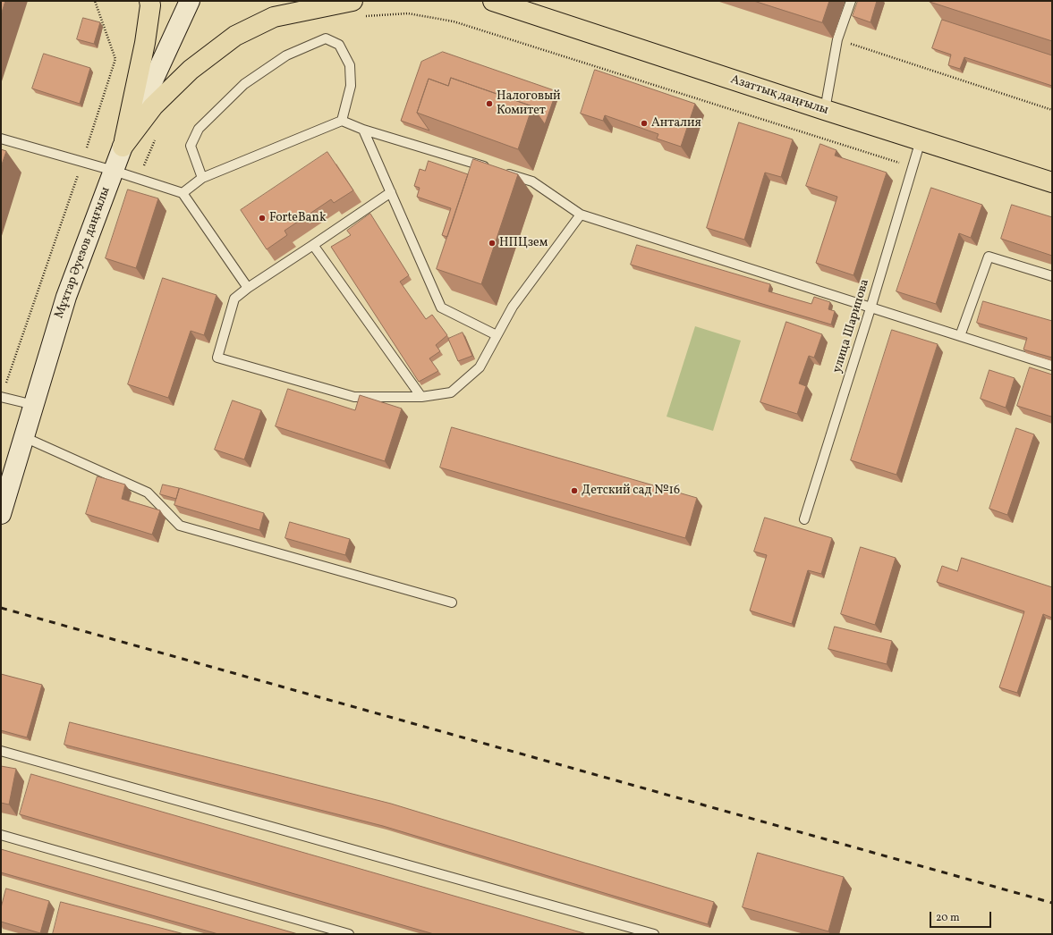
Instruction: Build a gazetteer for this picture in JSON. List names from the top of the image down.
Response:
{
  "streets": {
    "main road": ["Азаттық даңғылы", "Мұхтар Әуезов даңғылы"],
    "lane": ["улица Шарипова"]
  },
  "crossings": [
    ["Азаттық даңғылы", "улица Шарипова"]
  ],
  "places": [
    "Налоговый Комитет",
    "Анталия",
    "ForteBank",
    "НПЦзем",
    "Детский сад №16"
  ],
  "scale_bar": "20 m"
}
